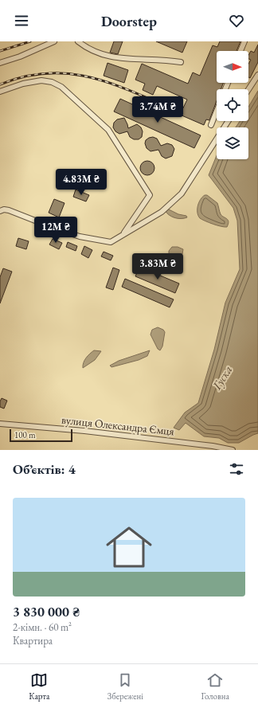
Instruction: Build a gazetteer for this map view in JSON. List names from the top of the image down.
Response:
{
  "streets": {
    "street": ["вулиця Олександра Ємця"]
  },
  "water": ["Гуска"],
  "scale_bar": "100 m",
  "north": "right",
  "page": {
    "header": "Doorstep",
    "price": [
      "3.74M ₴",
      "4.83M ₴",
      "12M ₴",
      "3.83M ₴"
    ],
    "scale": "100 m",
    "heading": "Об’єктів: 4",
    "list": [
      {
        "name": "3 830 000 ₴",
        "note": "2-кімн. · 60 m² · Квартира"
      }
    ],
    "tabs": ["Карта", "Збережені", "Головна"]
  }
}
